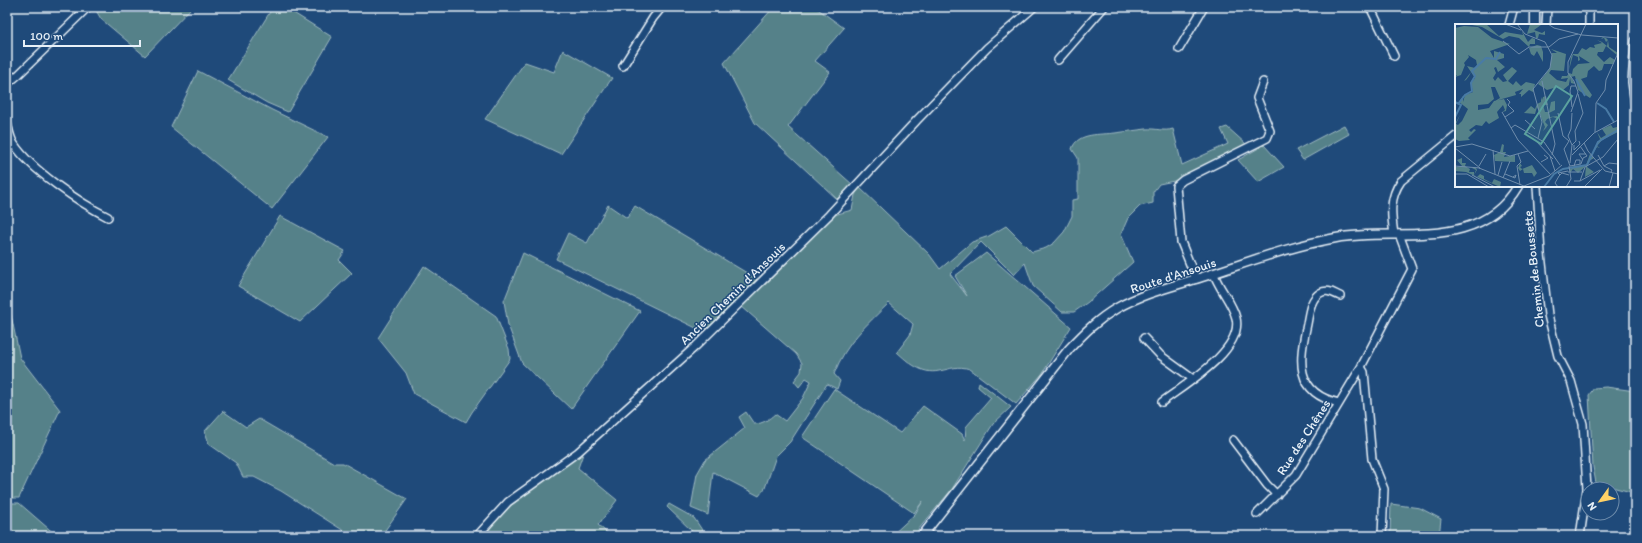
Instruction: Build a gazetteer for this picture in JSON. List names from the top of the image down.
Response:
{
  "streets": {
    "street": [
      "Chemin de Boussette",
      "Route d'Ansouis",
      "Ancien Chemin d'Ansouis",
      "Rue des Chênes"
    ]
  },
  "crossings": [
    ["Route d'Ansouis", "Rue des Chênes"]
  ],
  "scale_bar": "100 m",
  "north": "bottom left"
}
